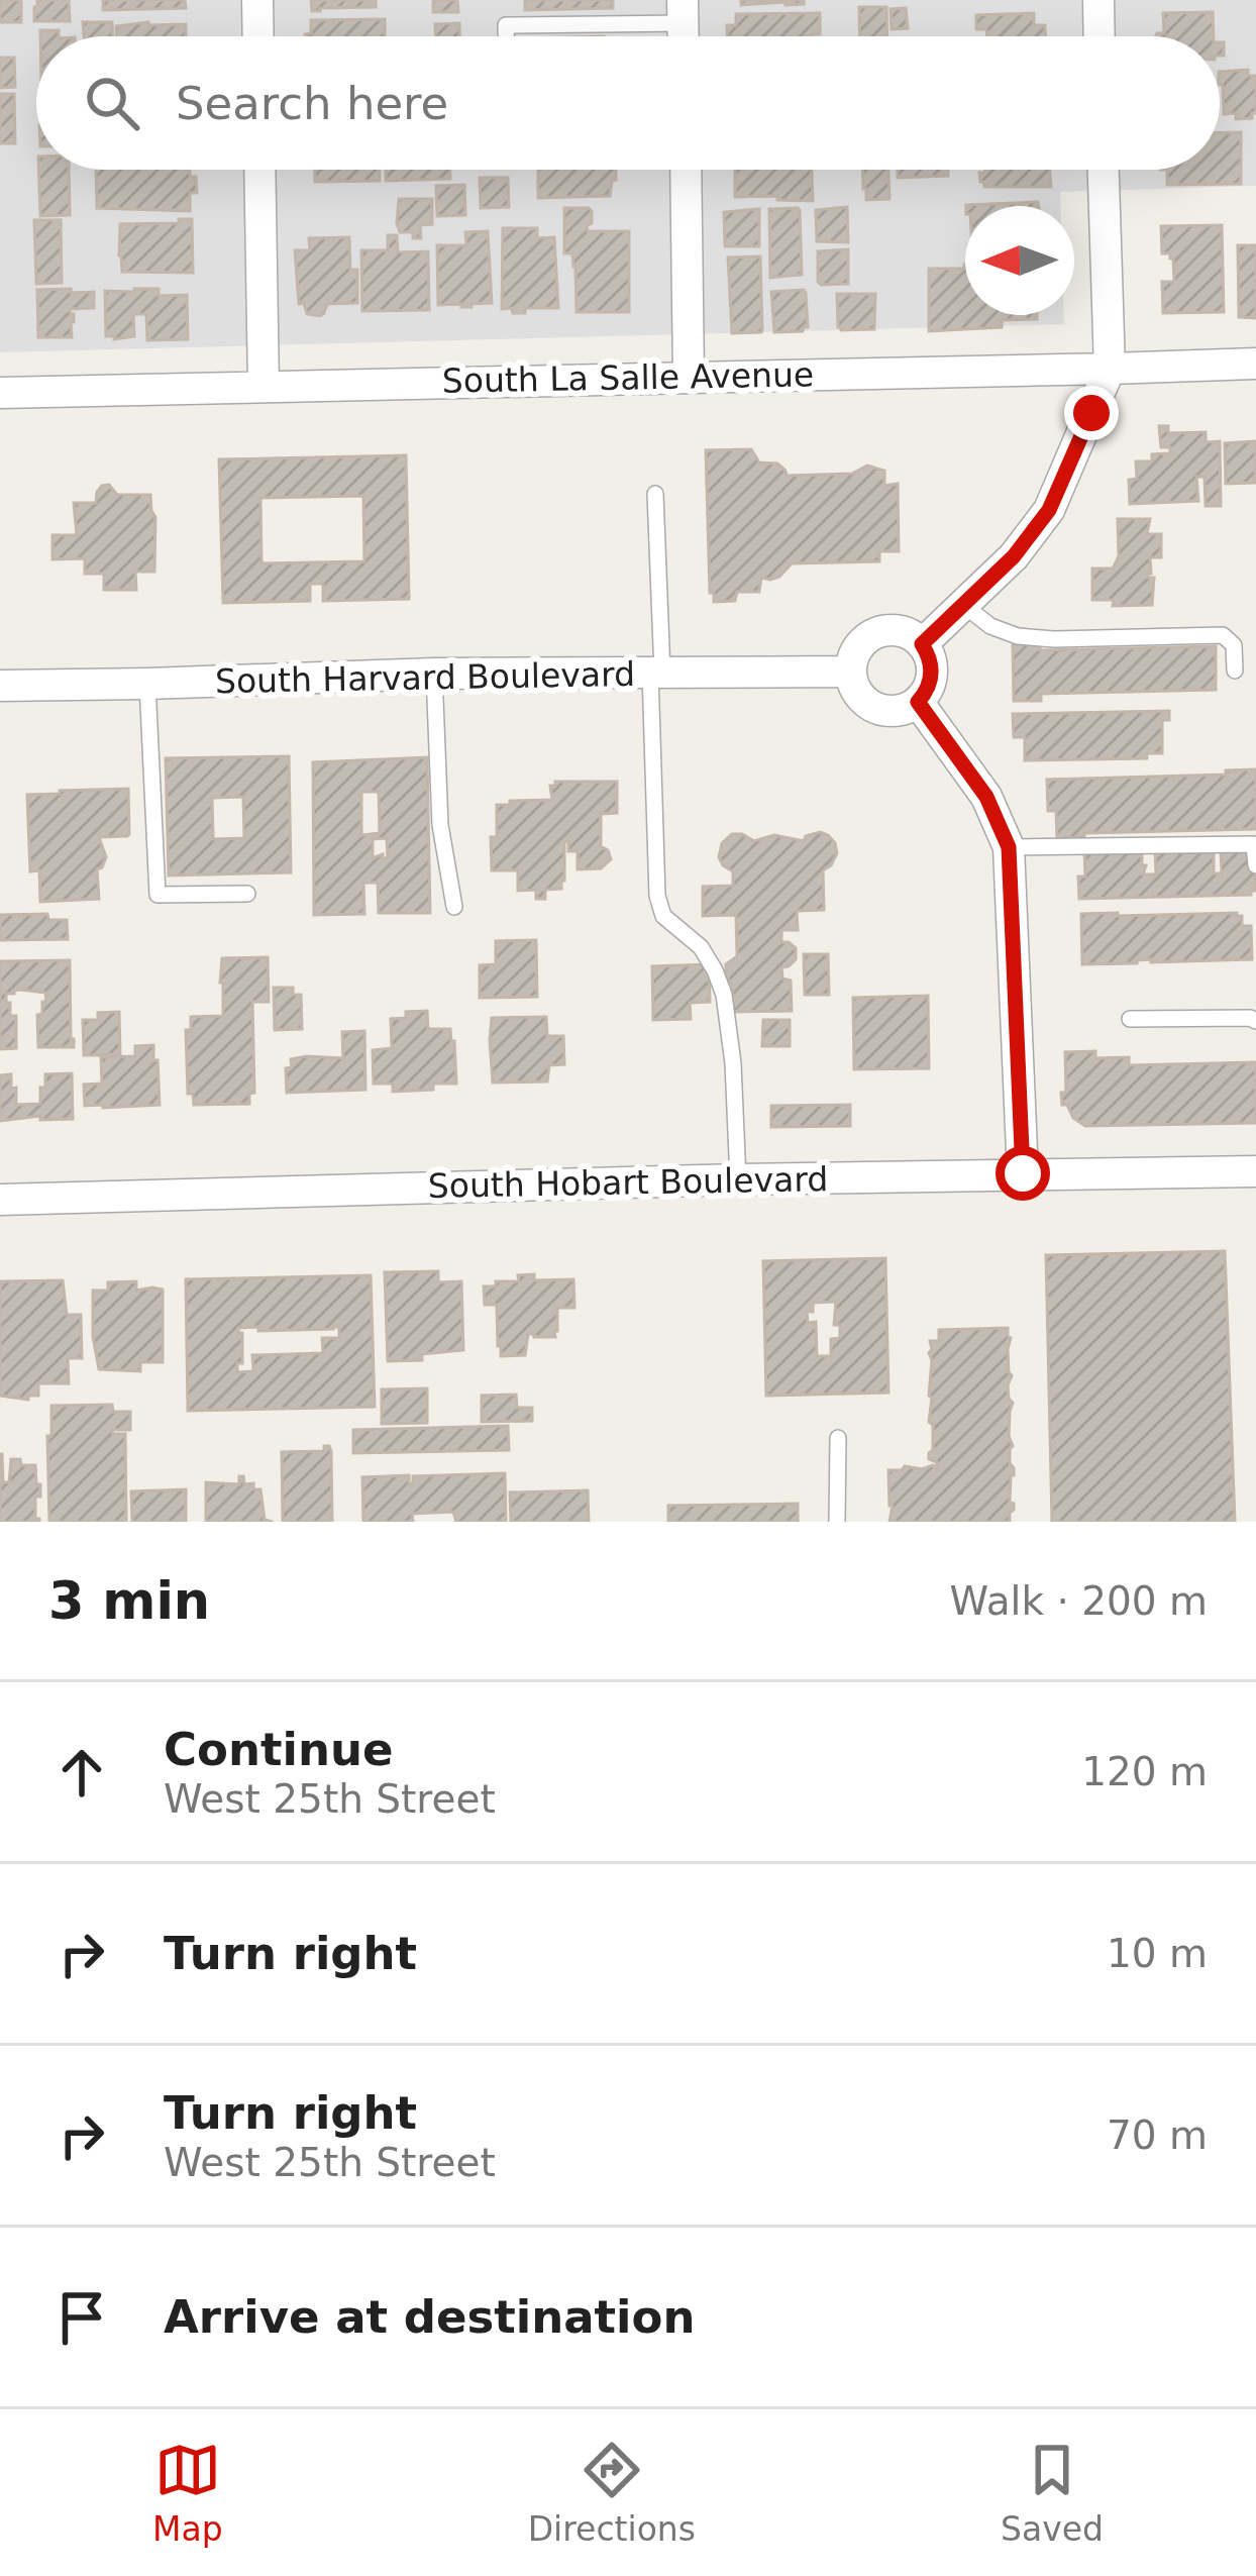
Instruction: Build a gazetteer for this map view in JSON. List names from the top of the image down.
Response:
{
  "streets": {
    "street": ["South La Salle Avenue", "South Harvard Boulevard", "South Hobart Boulevard"]
  },
  "north": "left",
  "page": {
    "search": "Search here",
    "heading": ["3 min", "Walk · 200 m"],
    "list": [
      ["Continue", "West 25th Street", "120 m"],
      ["Turn right", "10 m"],
      ["Turn right", "West 25th Street", "70 m"],
      "Arrive at destination"
    ],
    "nav": ["Map", "Directions", "Saved"]
  }
}
